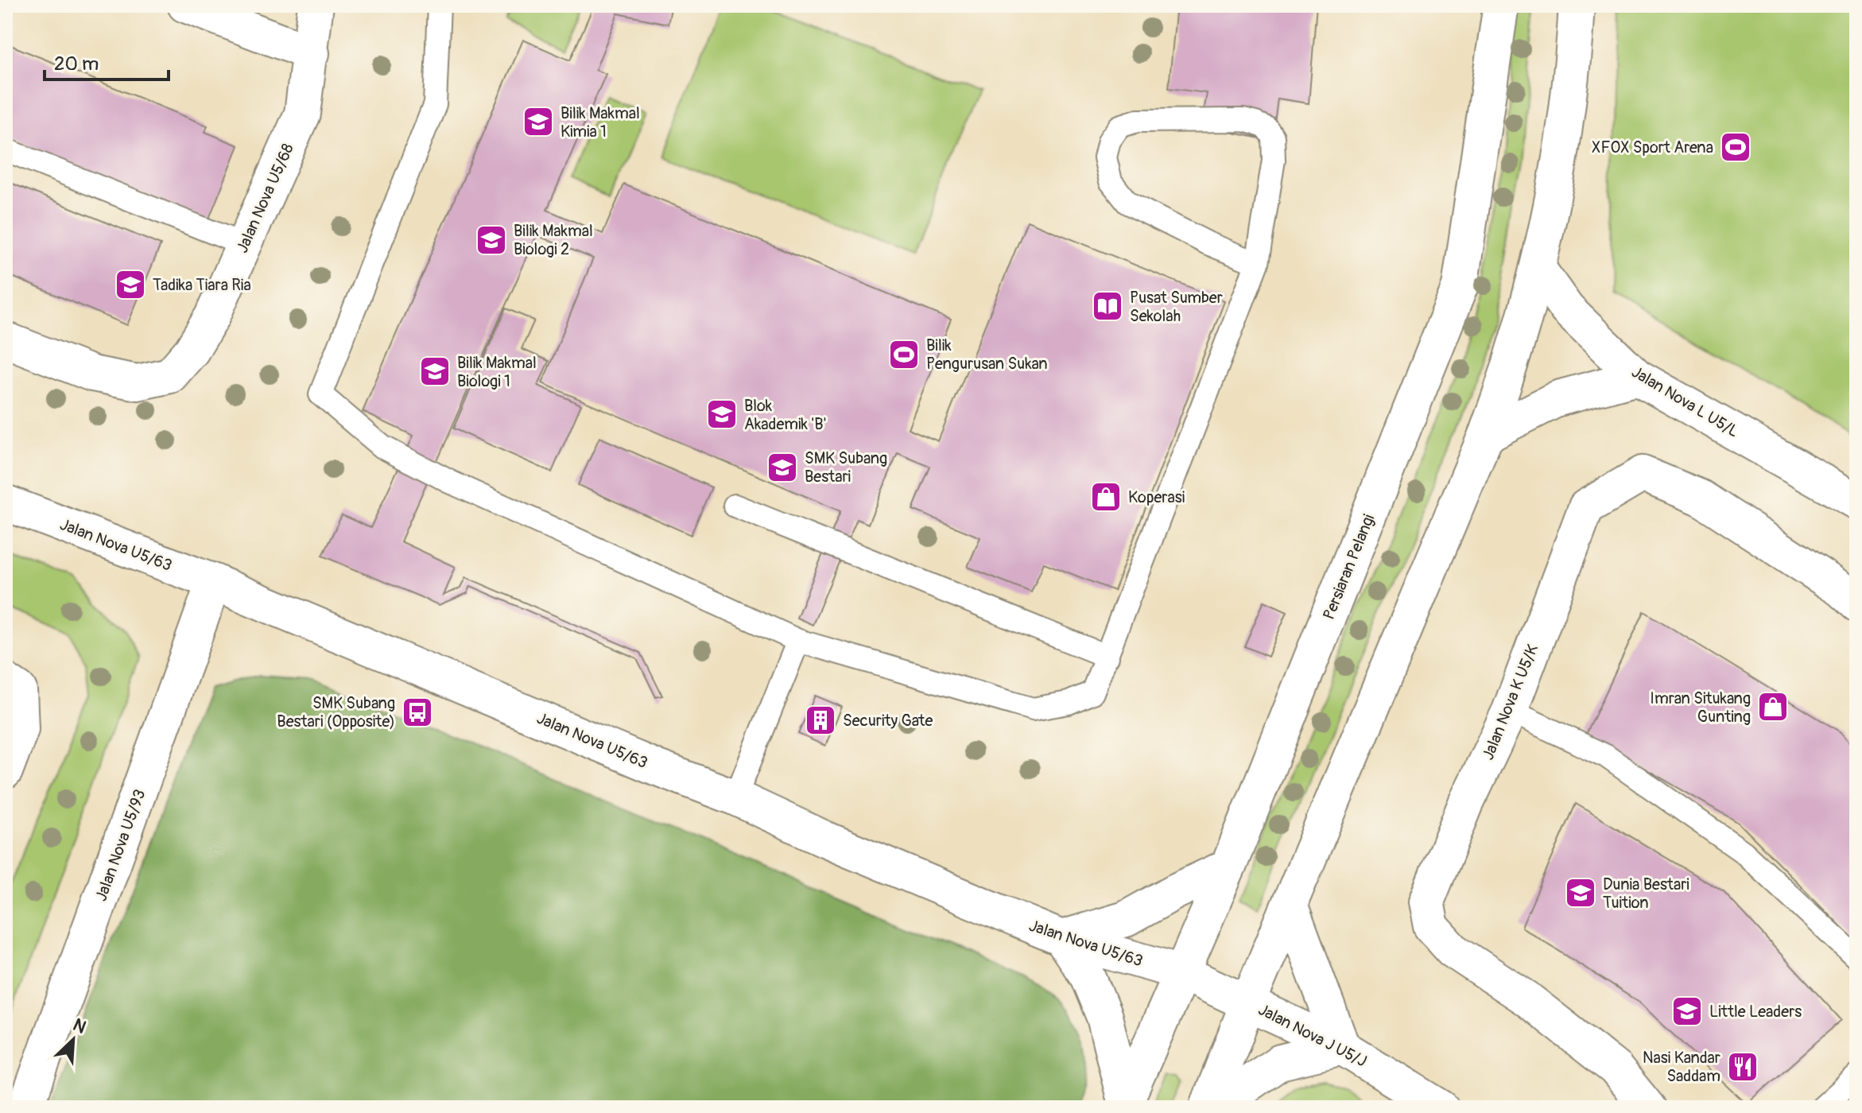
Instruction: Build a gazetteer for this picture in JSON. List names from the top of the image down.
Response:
{
  "streets": {
    "street": [
      "Jalan Nova U5/68",
      "Jalan Nova L U5/L",
      "Jalan Nova U5/63",
      "Persiaran Pelangi",
      "Jalan Nova K U5/K",
      "Jalan Nova U5/93",
      "Jalan Nova J U5/J"
    ]
  },
  "crossings": [
    ["Jalan Nova U5/63", "Persiaran Pelangi"],
    ["Jalan Nova U5/63", "Jalan Nova U5/93"],
    ["Jalan Nova U5/63", "Jalan Nova J U5/J"]
  ],
  "places": {
    "school or university": [
      "Bilik Makmal Kimia 1",
      "Bilik Makmal Biologi 2",
      "Tadika Tiara Ria",
      "Bilik Makmal Biologi 1",
      "Blok Akademik 'B'",
      "SMK Subang Bestari",
      "Dunia Bestari Tuition",
      "Little Leaders"
    ],
    "sports": ["XFOX Sport Arena", "Bilik Pengurusan Sukan"],
    "library": ["Pusat Sumber Sekolah"],
    "shop": ["Koperasi", "Imran Situkang Gunting"],
    "bus stop": ["SMK Subang Bestari (Opposite)"],
    "building": ["Security Gate"],
    "restaurant": ["Nasi Kandar Saddam"]
  },
  "scale_bar": "20 m",
  "north": "top right"
}
